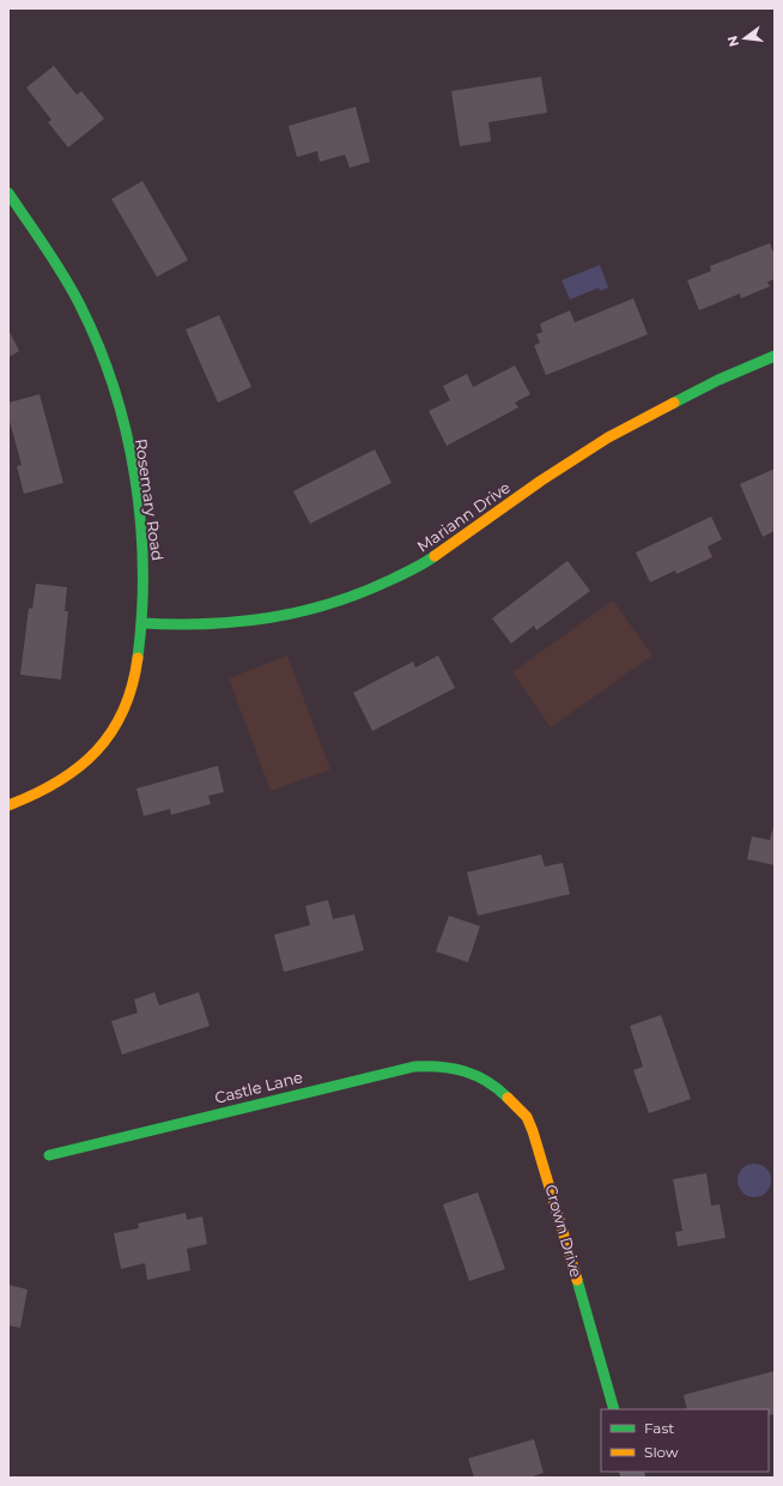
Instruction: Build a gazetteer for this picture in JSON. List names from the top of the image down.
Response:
{
  "streets": {
    "street": [
      "Rosemary Road",
      "Mariann Drive",
      "Castle Lane",
      "Crown Drive"
    ]
  },
  "crossings": [
    ["Rosemary Road", "Mariann Drive"],
    ["Castle Lane", "Crown Drive"]
  ],
  "legend": ["Fast", "Slow"],
  "north": "left"
}
